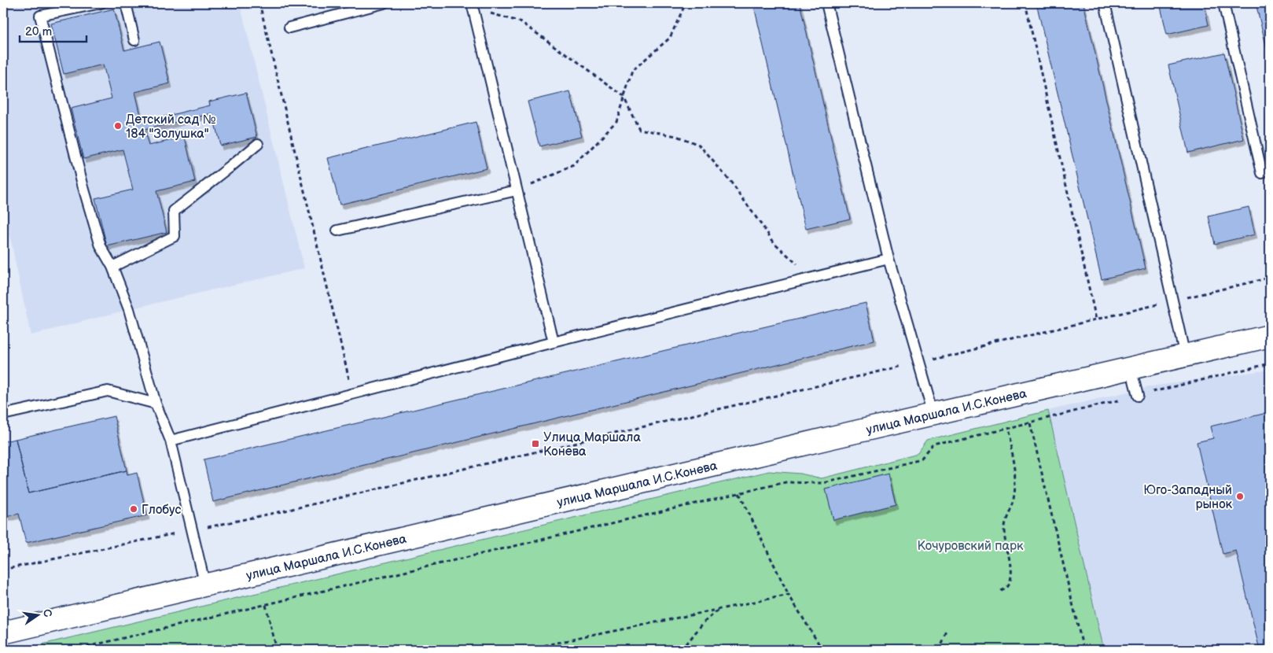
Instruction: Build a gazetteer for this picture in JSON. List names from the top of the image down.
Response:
{
  "streets": {
    "main road": ["улица Маршала И.С.Конева"]
  },
  "parks": ["Кочуровский парк"],
  "places": {
    "other": ["Детский сад № 184 \"Золушка\"", "Юго-Западный рынок", "Глобус"],
    "transit": ["Улица Маршала Конева"]
  },
  "scale_bar": "20 m",
  "north": "right"
}
